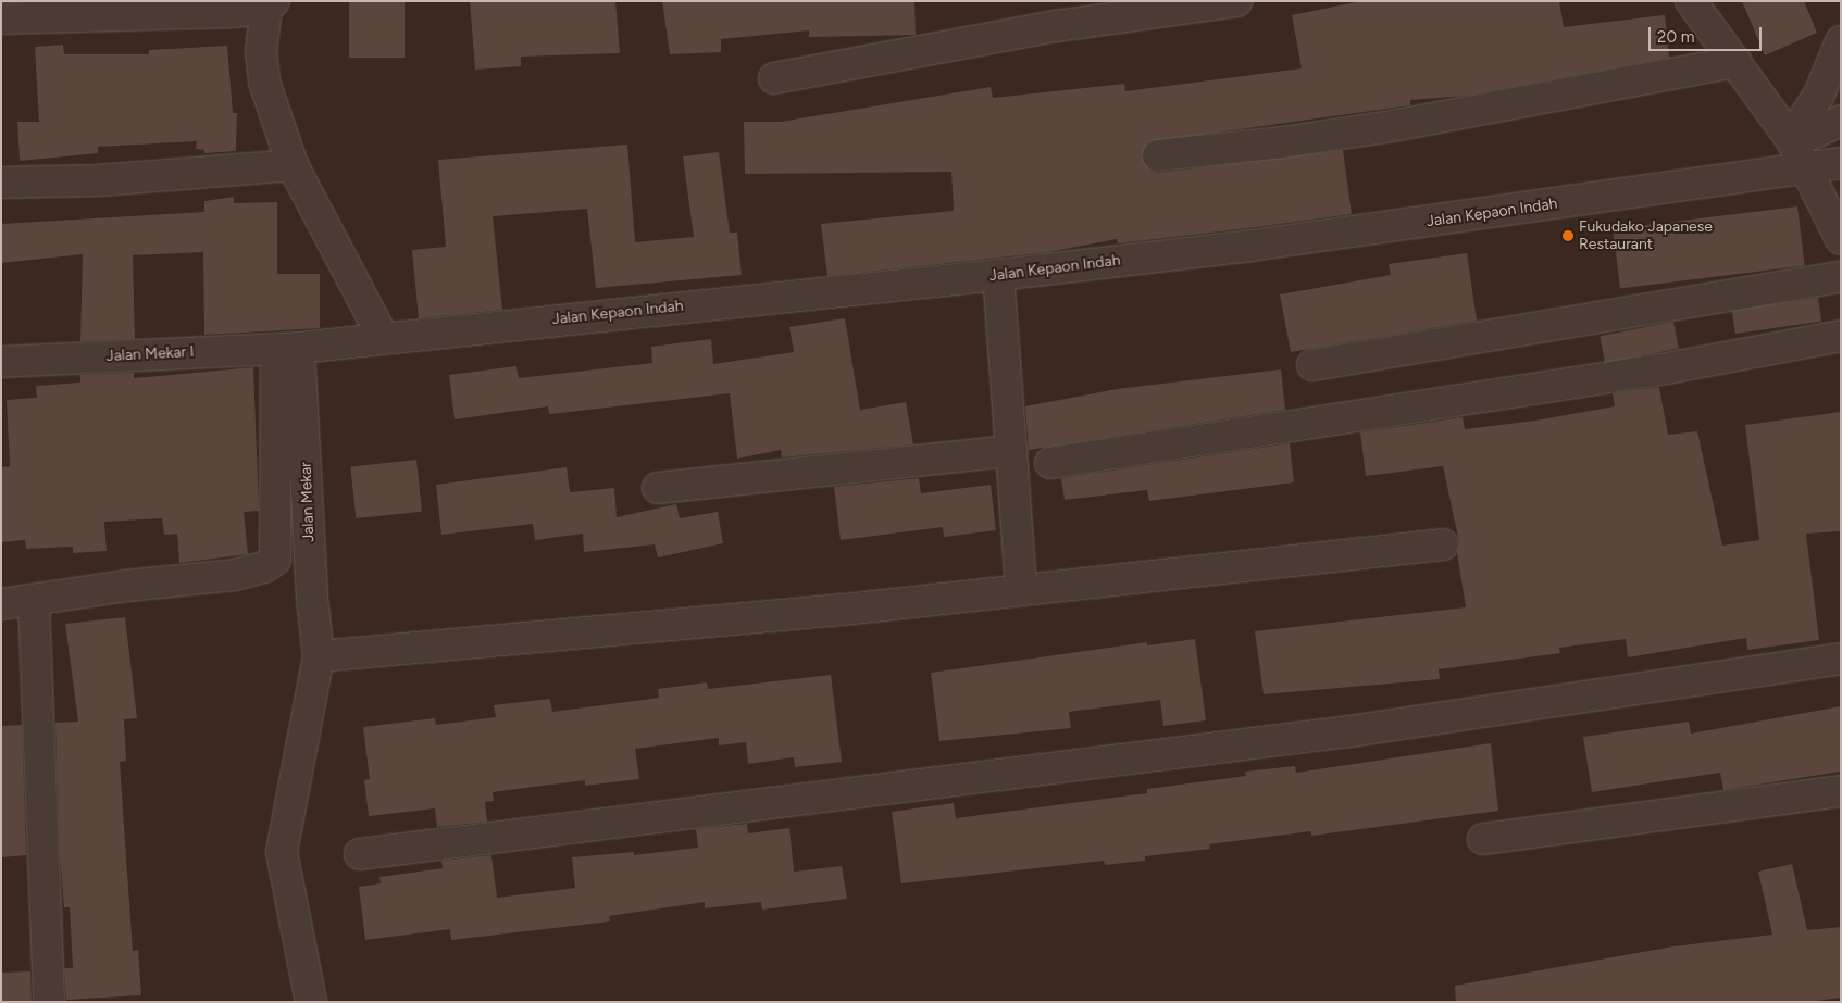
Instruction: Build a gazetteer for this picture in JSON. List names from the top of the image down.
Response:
{
  "streets": {
    "street": ["Jalan Kepaon Indah", "Jalan Mekar I", "Jalan Mekar"]
  },
  "crossings": [
    ["Jalan Kepaon Indah", "Jalan Mekar I"],
    ["Jalan Kepaon Indah", "Jalan Mekar"],
    ["Jalan Mekar I", "Jalan Mekar"]
  ],
  "places": ["Fukudako Japanese Restaurant"],
  "scale_bar": "20 m"
}
